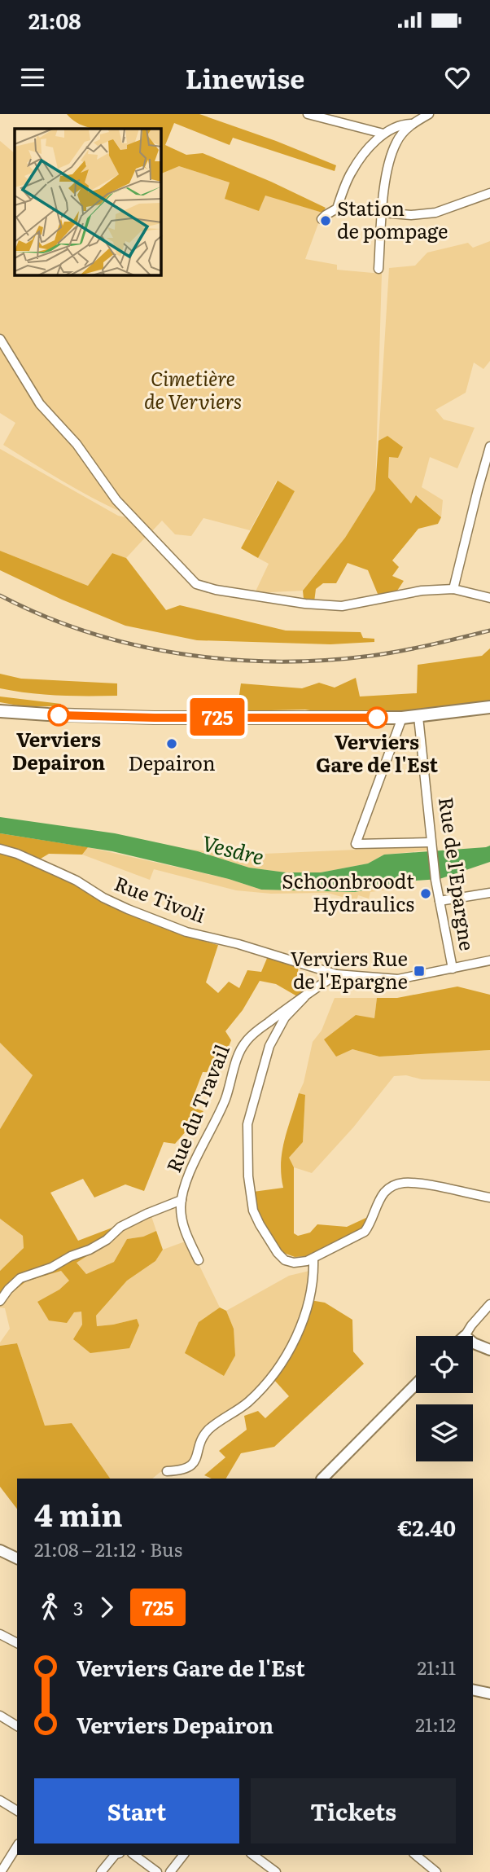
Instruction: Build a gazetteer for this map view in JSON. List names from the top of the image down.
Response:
{
  "streets": {
    "street": ["Rue de l'Epargne", "Rue Tivoli", "Rue du Travail"]
  },
  "crossings": [
    ["Rue de l'Epargne", "Rue Tivoli"]
  ],
  "water": ["Vesdre"],
  "parks": ["Cimetière de Verviers"],
  "places": {
    "other": [
      "Station de pompage",
      "Verviers Depairon",
      "Verviers Gare de l'Est",
      "Depairon",
      "Schoonbroodt Hydraulics"
    ],
    "transit": ["Verviers Rue de l'Epargne"]
  },
  "lines": ["bus line 725"],
  "page": {
    "status": "21:08",
    "header": "Linewise",
    "on_map": "725",
    "heading": ["4 min", "21:08 – 21:12 · Bus", "€2.40"],
    "legs": ["3", "725"],
    "list": [
      {
        "name": "Verviers Gare de l'Est",
        "value": "21:11"
      },
      {
        "name": "Verviers Depairon",
        "value": "21:12"
      }
    ],
    "buttons": ["Start", "Tickets"]
  }
}
